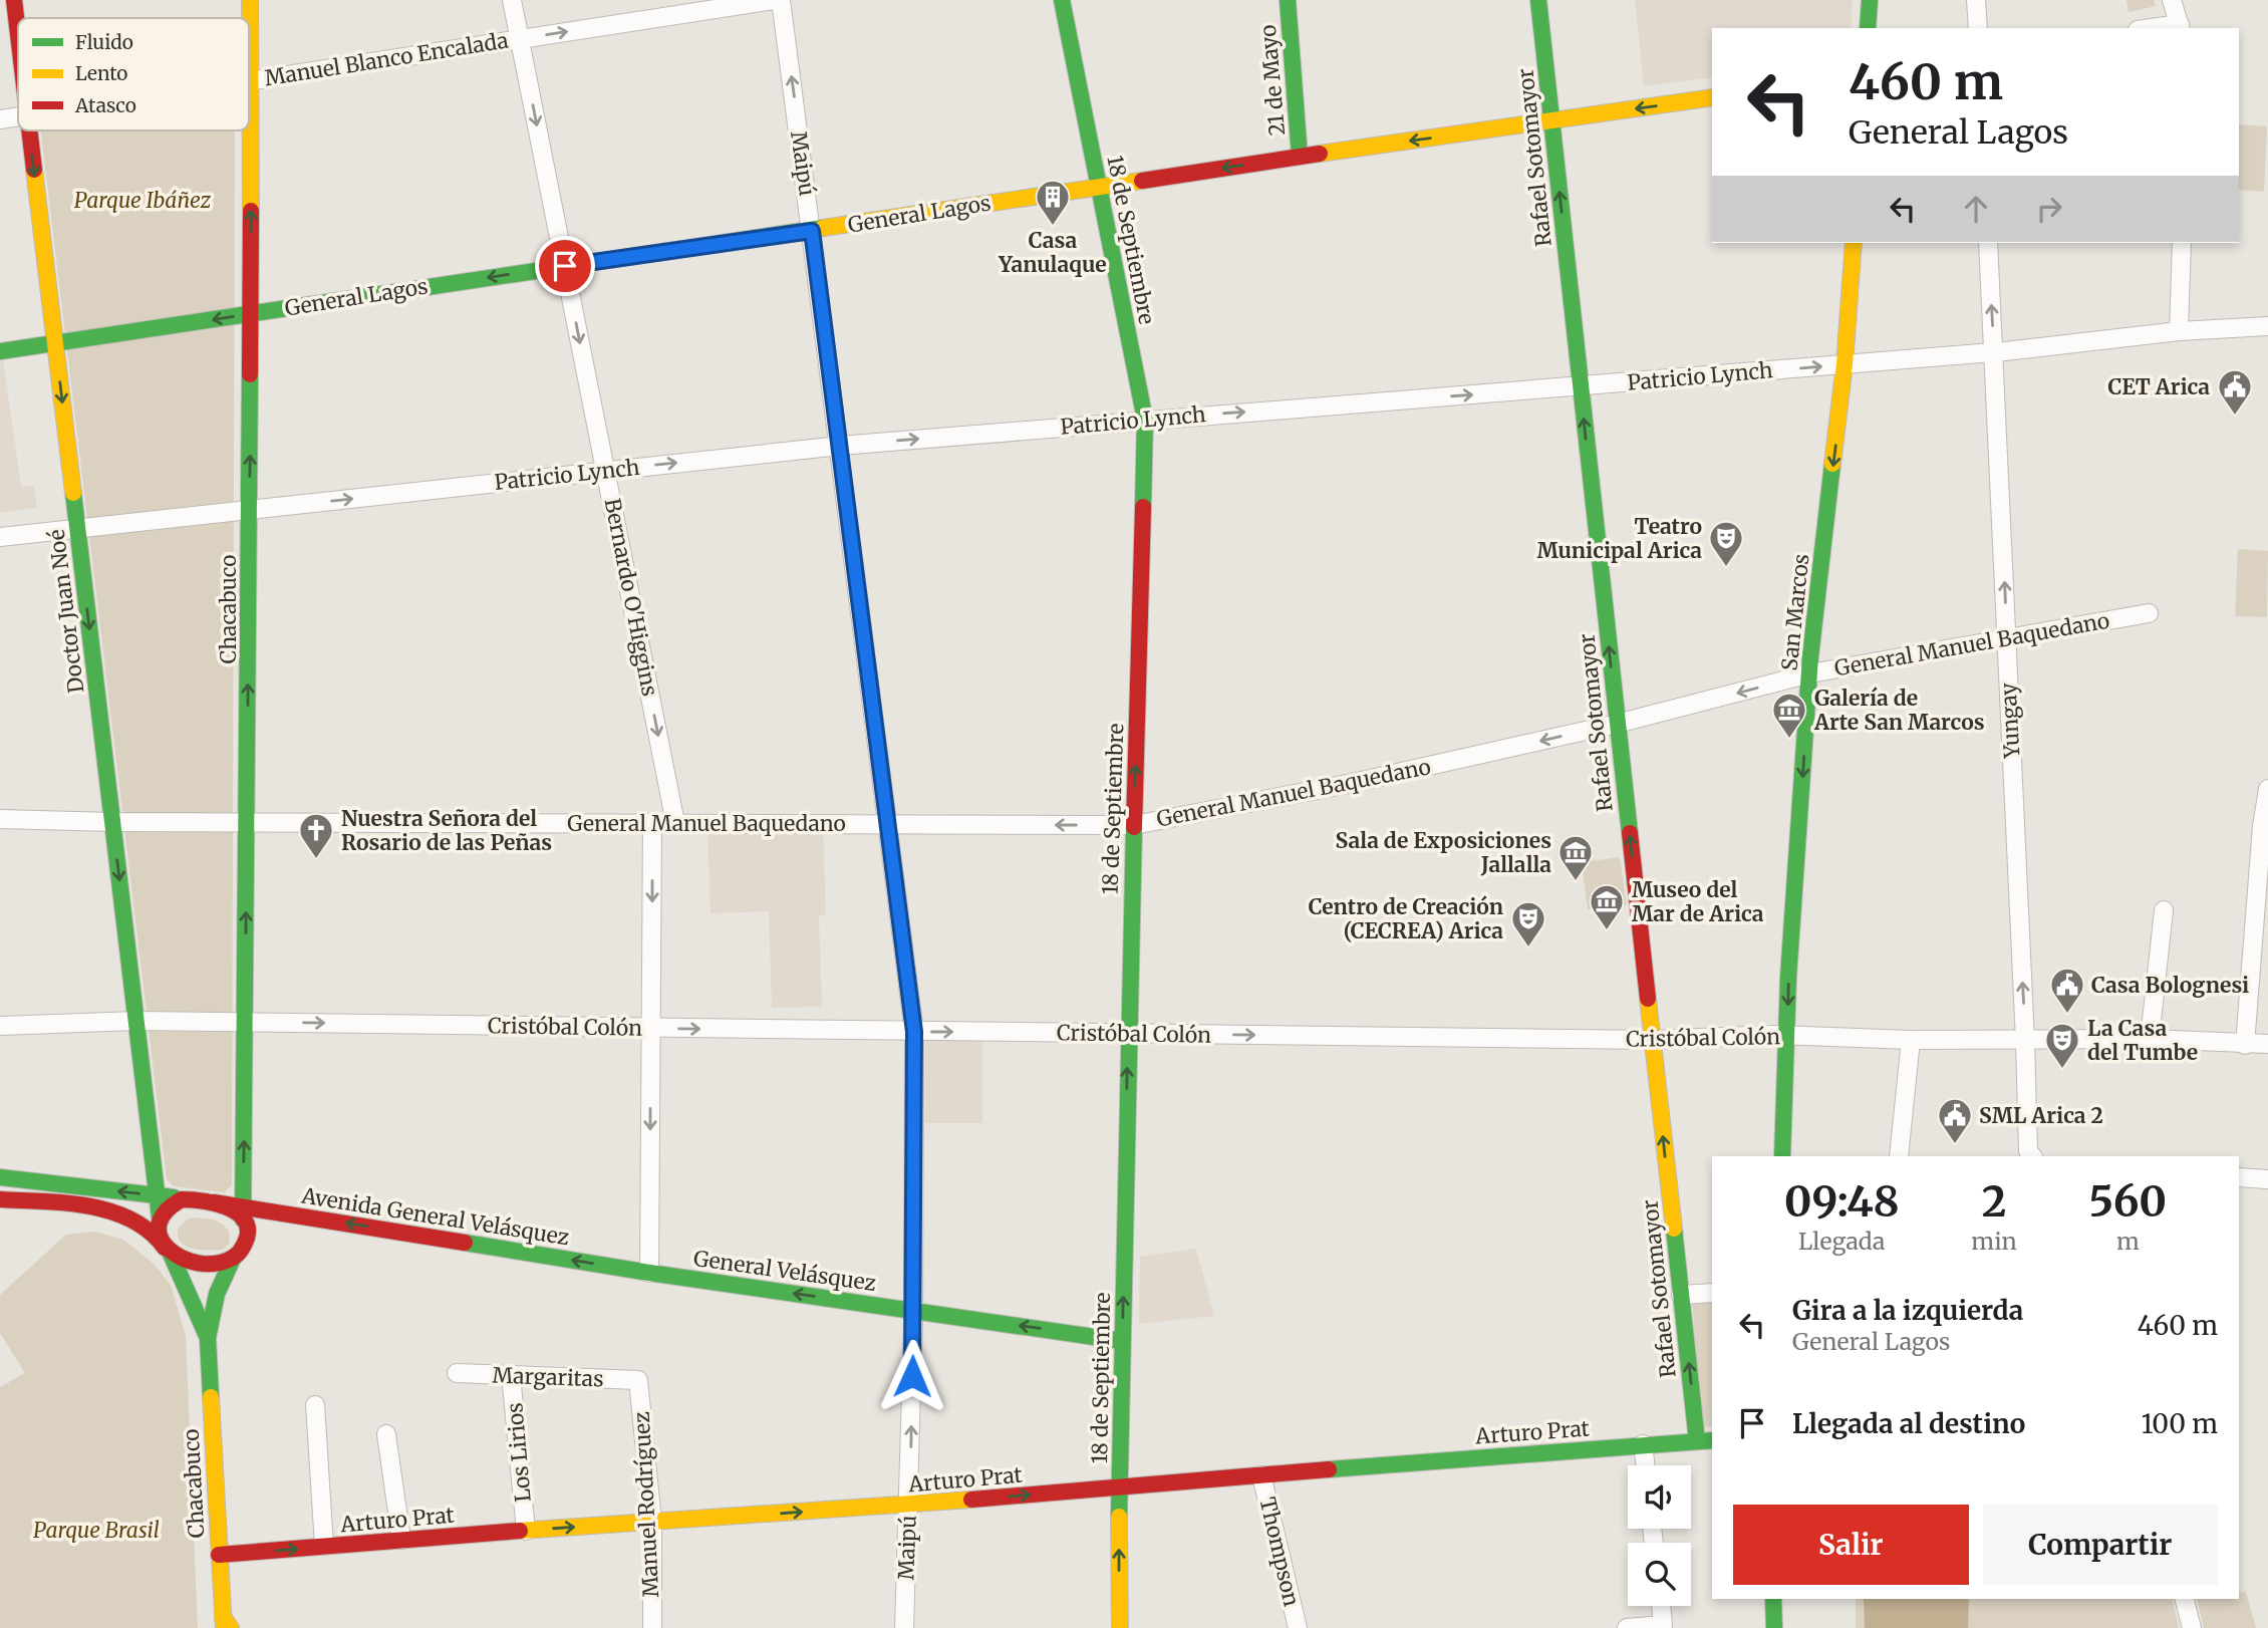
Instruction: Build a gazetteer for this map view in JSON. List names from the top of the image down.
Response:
{
  "streets": {
    "street": [
      "Manuel Blanco Encalada",
      "21 de Mayo",
      "Rafael Sotomayor",
      "Maipú",
      "General Lagos",
      "18 de Septiembre",
      "Patricio Lynch",
      "Bernardo O'Higgins",
      "Chacabuco",
      "Doctor Juan Noé",
      "San Marcos",
      "General Manuel Baquedano",
      "Yungay",
      "Cristóbal Colón",
      "Avenida General Velásquez",
      "General Velásquez",
      "Margaritas",
      "Arturo Prat",
      "Los Lirios",
      "Manuel Rodríguez",
      "Thompson"
    ]
  },
  "crossings": [
    ["Manuel Blanco Encalada", "Bernardo O'Higgins"],
    ["Manuel Blanco Encalada", "Chacabuco"],
    ["21 de Mayo", "General Lagos"],
    ["Rafael Sotomayor", "General Lagos"],
    ["Rafael Sotomayor", "Patricio Lynch"],
    ["Rafael Sotomayor", "General Manuel Baquedano"],
    ["Rafael Sotomayor", "Cristóbal Colón"],
    ["Rafael Sotomayor", "Arturo Prat"],
    ["Maipú", "General Lagos"],
    ["Maipú", "Patricio Lynch"],
    ["Maipú", "General Manuel Baquedano"],
    ["Maipú", "Cristóbal Colón"],
    ["Maipú", "General Velásquez"],
    ["Maipú", "Arturo Prat"],
    ["General Lagos", "18 de Septiembre"],
    ["General Lagos", "Bernardo O'Higgins"],
    ["General Lagos", "Chacabuco"],
    ["General Lagos", "Doctor Juan Noé"],
    ["18 de Septiembre", "Patricio Lynch"],
    ["18 de Septiembre", "General Manuel Baquedano"],
    ["18 de Septiembre", "Cristóbal Colón"],
    ["18 de Septiembre", "General Velásquez"],
    ["18 de Septiembre", "Arturo Prat"],
    ["Patricio Lynch", "Bernardo O'Higgins"],
    ["Patricio Lynch", "Chacabuco"],
    ["Patricio Lynch", "Doctor Juan Noé"],
    ["Patricio Lynch", "San Marcos"],
    ["Patricio Lynch", "Yungay"],
    ["Bernardo O'Higgins", "General Manuel Baquedano"],
    ["Chacabuco", "Doctor Juan Noé"],
    ["Chacabuco", "General Manuel Baquedano"],
    ["Chacabuco", "Cristóbal Colón"],
    ["Chacabuco", "Avenida General Velásquez"],
    ["Chacabuco", "Arturo Prat"],
    ["Doctor Juan Noé", "General Manuel Baquedano"],
    ["Doctor Juan Noé", "Cristóbal Colón"],
    ["Doctor Juan Noé", "Avenida General Velásquez"],
    ["San Marcos", "General Manuel Baquedano"],
    ["San Marcos", "Cristóbal Colón"],
    ["General Manuel Baquedano", "Yungay"],
    ["Yungay", "Cristóbal Colón"],
    ["Avenida General Velásquez", "General Velásquez"],
    ["Margaritas", "Los Lirios"],
    ["Margaritas", "Manuel Rodríguez"],
    ["Arturo Prat", "Los Lirios"],
    ["Arturo Prat", "Manuel Rodríguez"],
    ["Arturo Prat", "Thompson"]
  ],
  "one_way": [
    "Manuel Blanco Encalada",
    "Rafael Sotomayor",
    "General Lagos",
    "18 de Septiembre",
    "Patricio Lynch",
    "Bernardo O'Higgins",
    "Chacabuco",
    "Doctor Juan Noé",
    "San Marcos",
    "General Manuel Baquedano",
    "Yungay",
    "Cristóbal Colón",
    "Avenida General Velásquez",
    "General Velásquez",
    "Arturo Prat"
  ],
  "parks": ["Parque Ibáñez", "Parque Brasil"],
  "places": {
    "building": ["Casa Yanulaque"],
    "public building": ["CET Arica", "Casa Bolognesi", "SML Arica 2"],
    "theatre": ["Teatro Municipal Arica", "Centro de Creación (CECREA) Arica", "La Casa del Tumbe"],
    "museum": ["Galería de Arte San Marcos", "Sala de Exposiciones Jallalla", "Museo del Mar de Arica"],
    "church": ["Nuestra Señora del Rosario de las Peñas"]
  },
  "legend": ["Fluido", "Lento", "Atasco"],
  "page": {
    "turn": ["460 m", "General Lagos"],
    "eta": [
      "09:48",
      "Llegada",
      "2",
      "min",
      "560",
      "m"
    ],
    "list": [
      {
        "name": "Gira a la izquierda",
        "note": "General Lagos",
        "value": "460 m"
      },
      {
        "name": "Llegada al destino",
        "value": "100 m"
      }
    ],
    "buttons": ["Salir", "Compartir"]
  }
}
